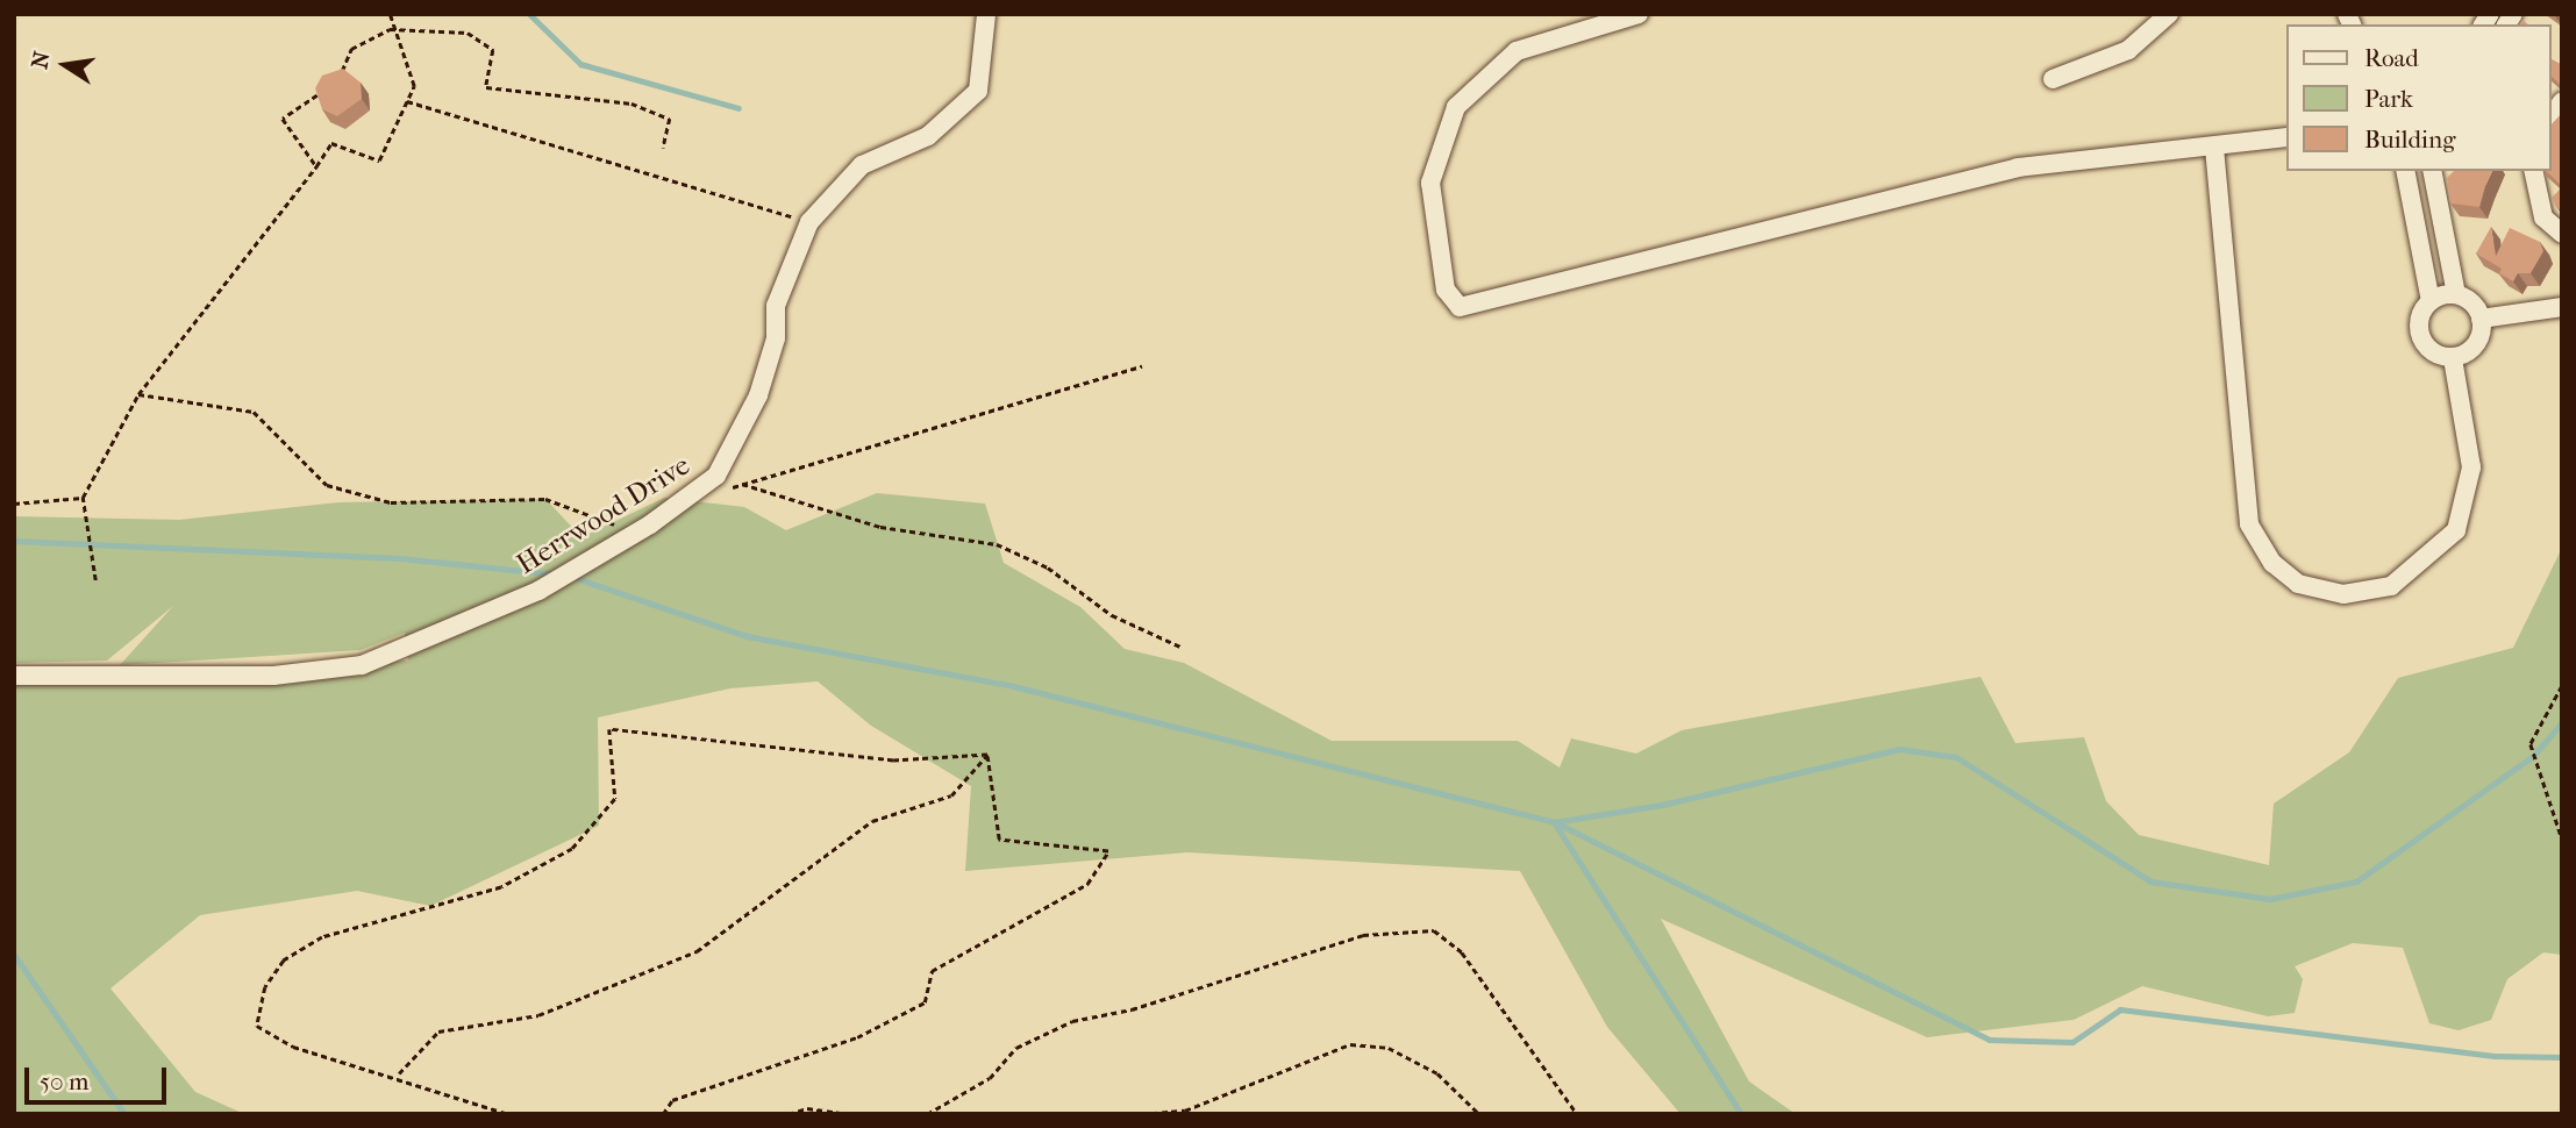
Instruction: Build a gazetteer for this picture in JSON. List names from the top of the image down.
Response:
{
  "streets": {
    "street": ["Herrwood Drive"]
  },
  "legend": ["Road", "Park", "Building"],
  "scale_bar": "50 m",
  "north": "left"
}
